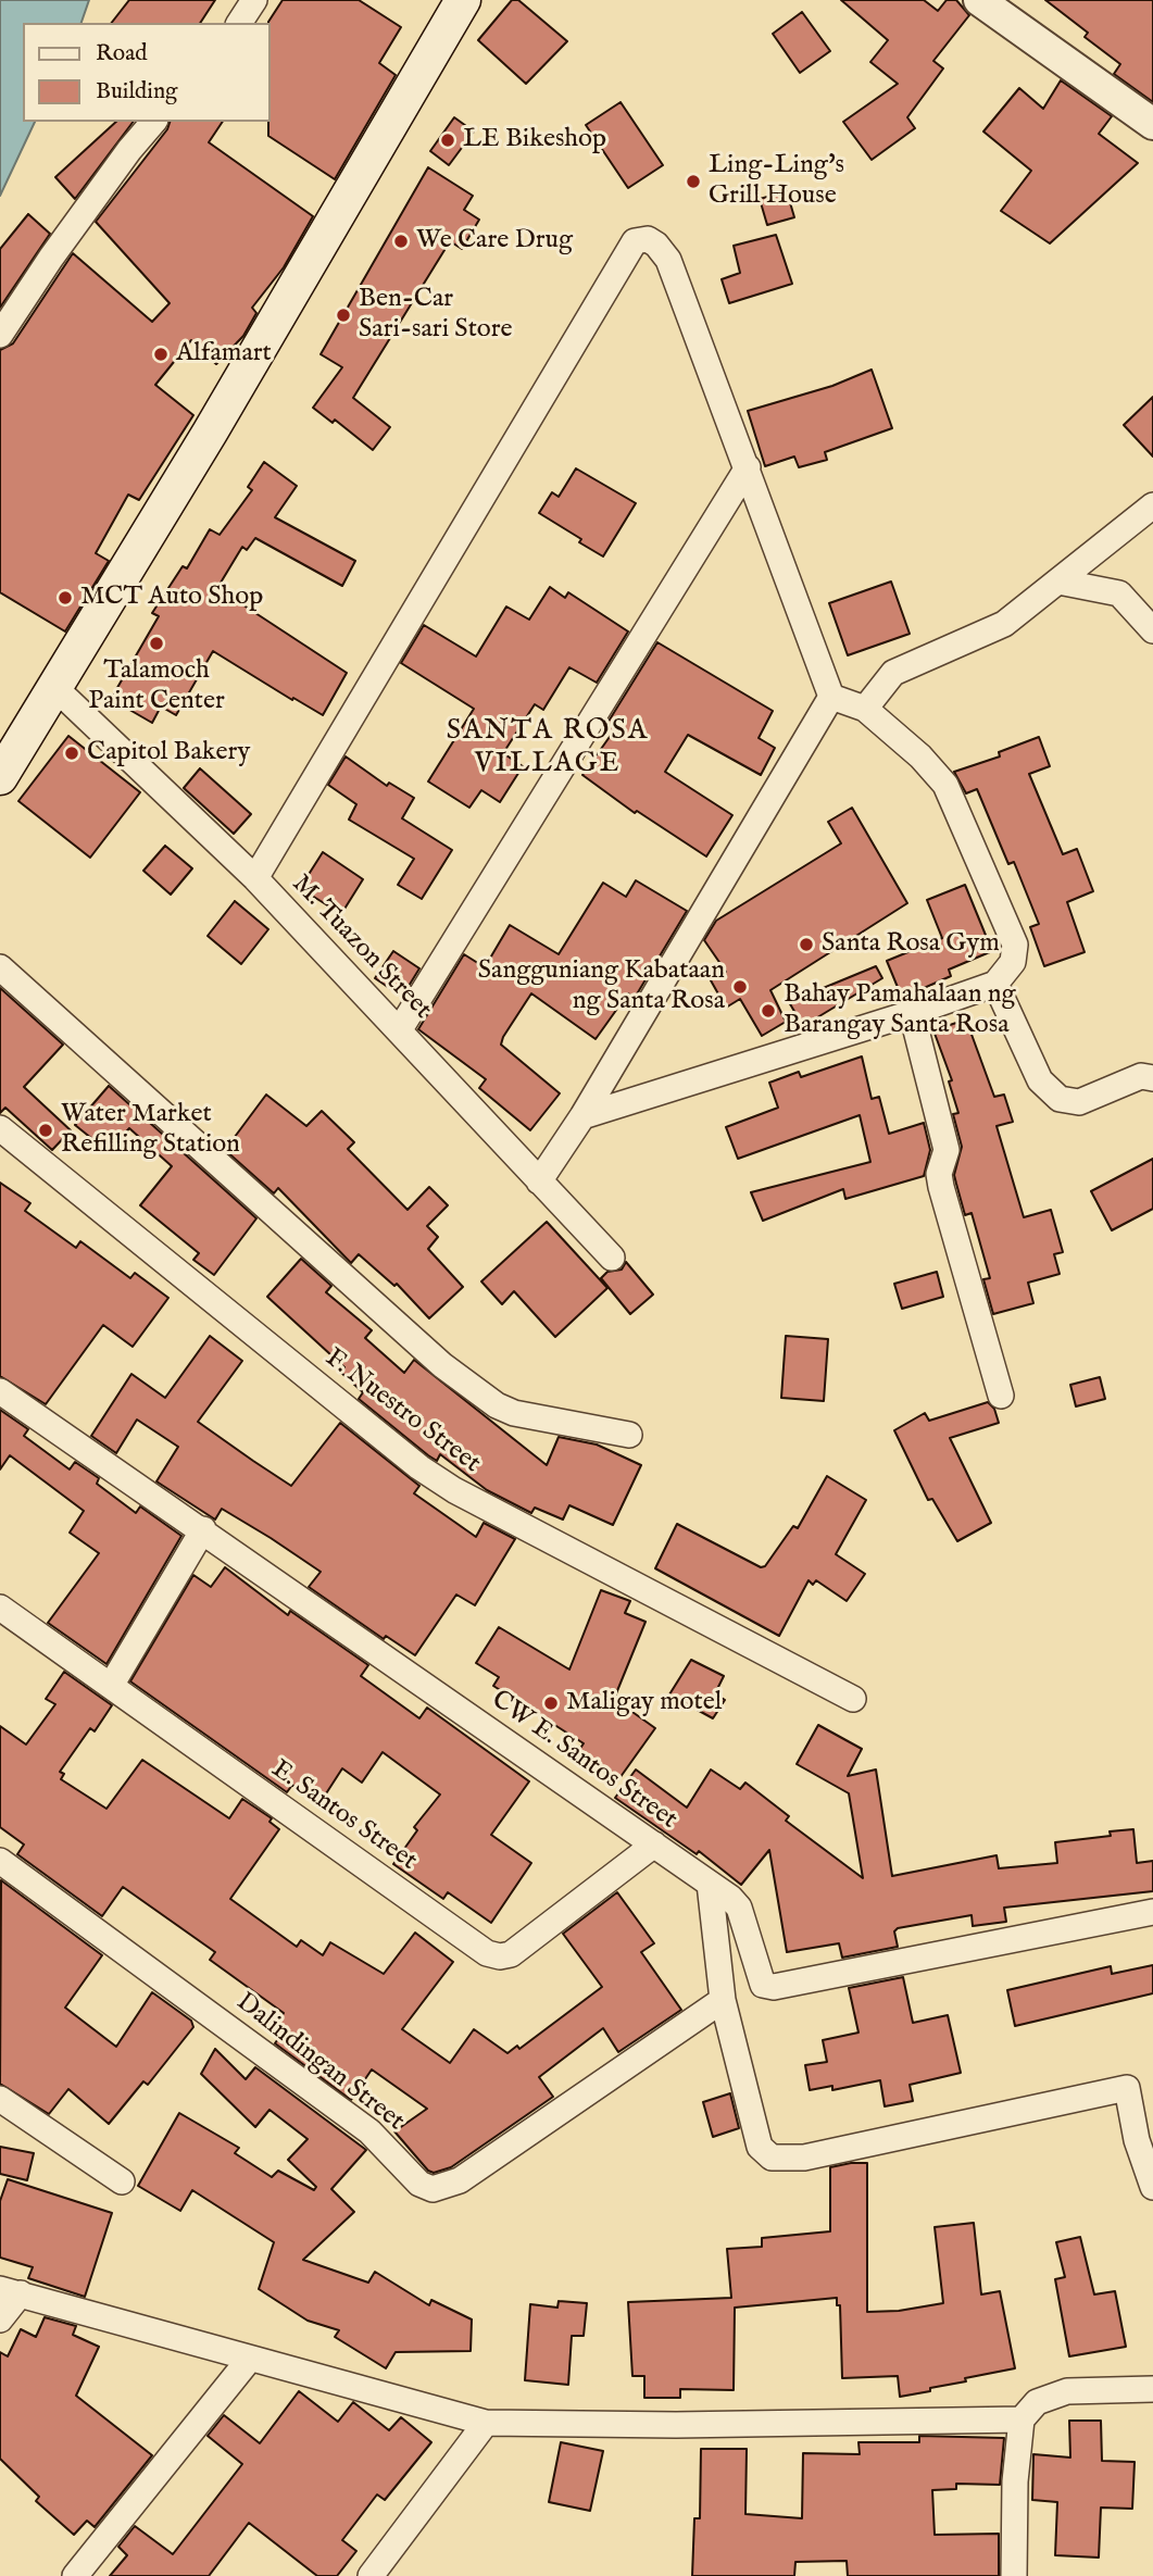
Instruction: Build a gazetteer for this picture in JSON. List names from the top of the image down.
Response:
{
  "streets": {
    "street": [
      "M. Tuazon Street",
      "F. Nuestro Street",
      "CW E. Santos Street",
      "E. Santos Street",
      "Dalindingan Street"
    ]
  },
  "crossings": [
    ["CW E. Santos Street", "E. Santos Street"]
  ],
  "districts": ["SANTA ROSA VILLAGE"],
  "places": [
    "LE Bikeshop",
    "Ling-Ling's Grill House",
    "We Care Drug",
    "Ben-Car Sari-sari Store",
    "Alfamart",
    "MCT Auto Shop",
    "Talamoch Paint Center",
    "Capitol Bakery",
    "Santa Rosa Gym",
    "Sangguniang Kabataan ng Santa Rosa",
    "Bahay Pamahalaan ng Barangay Santa Rosa",
    "Water Market Refilling Station",
    "Maligay motel"
  ],
  "legend": ["Road", "Building"]
}
